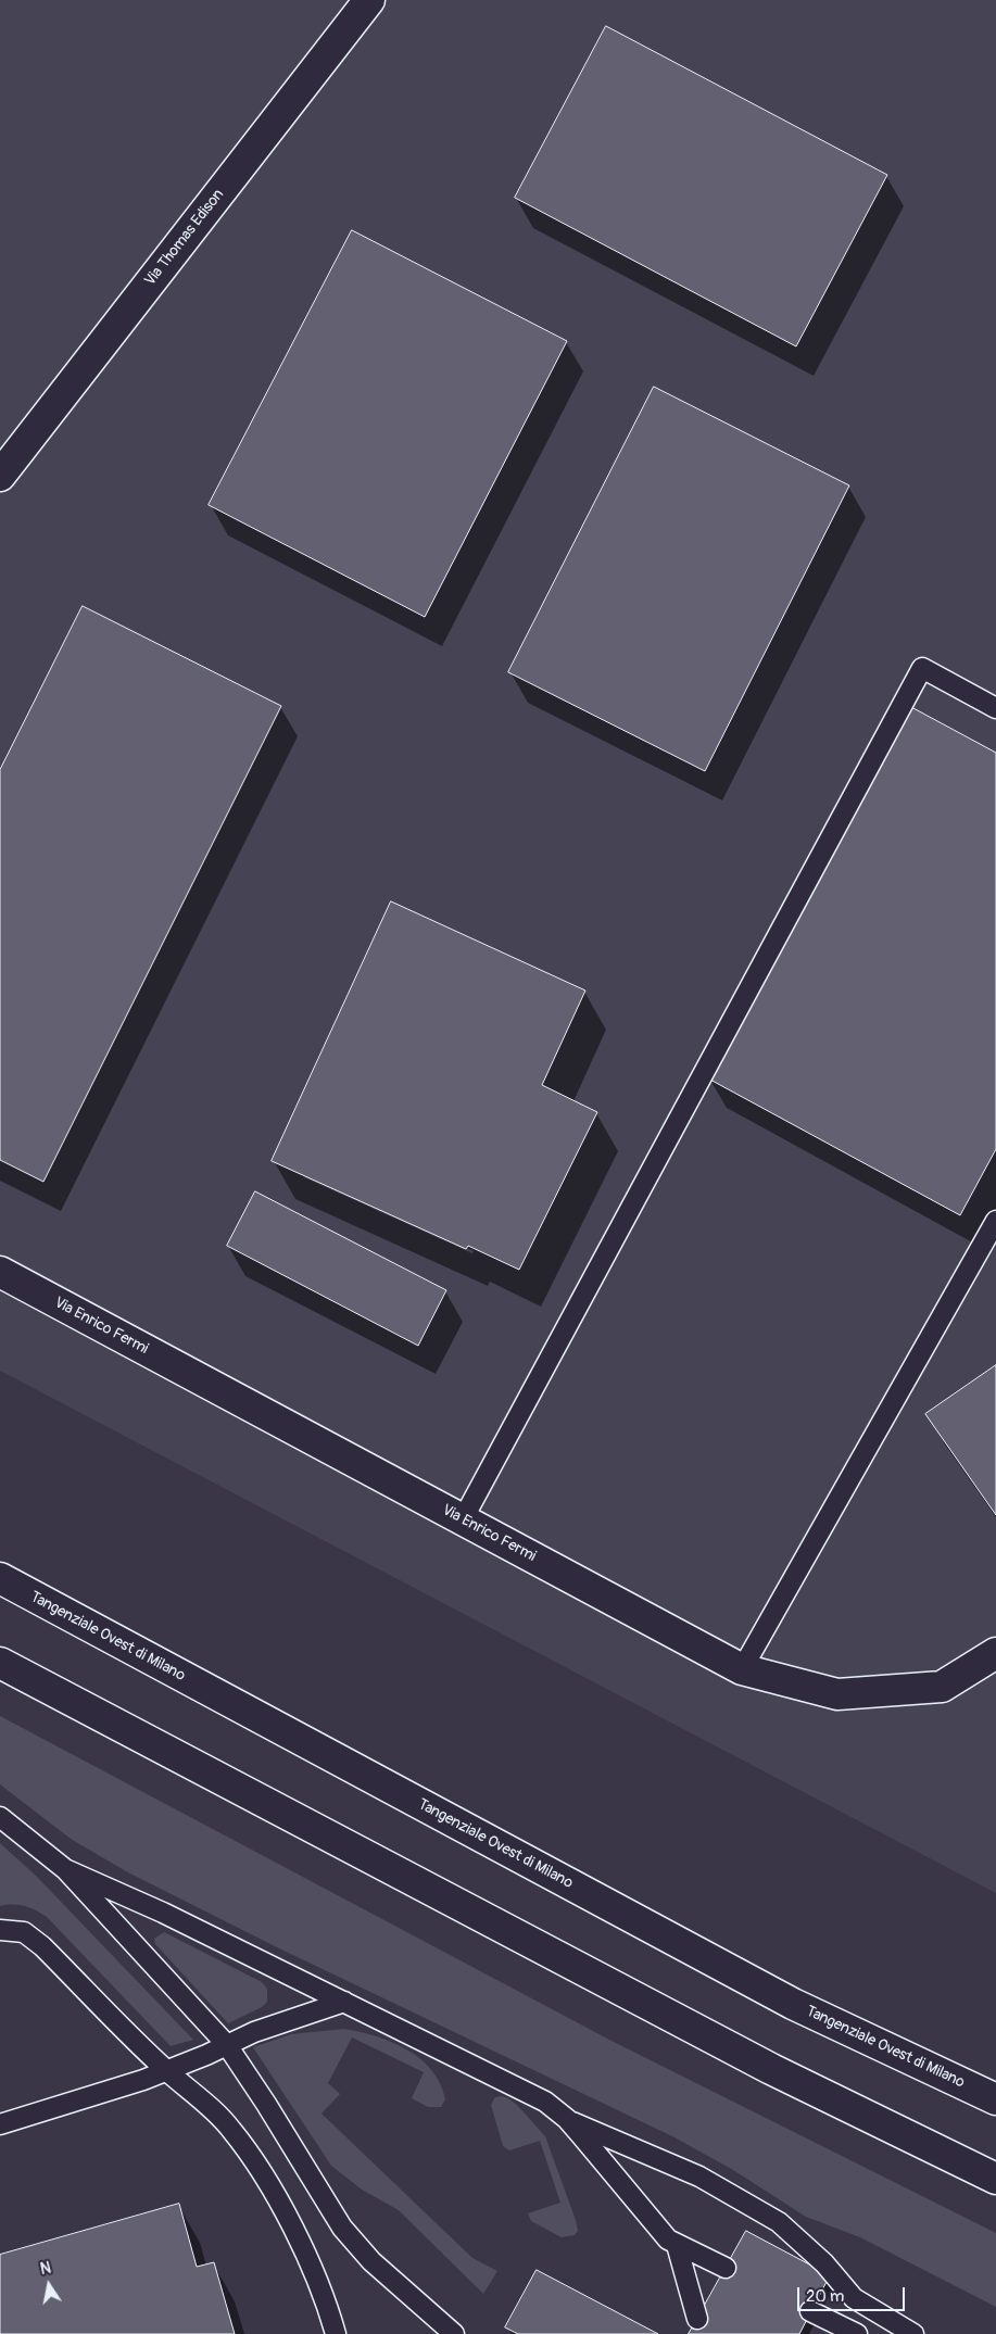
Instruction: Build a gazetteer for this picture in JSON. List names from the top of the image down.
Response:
{
  "streets": {
    "main road": ["Via Thomas Edison", "Via Enrico Fermi", "Tangenziale Ovest di Milano"]
  },
  "scale_bar": "20 m",
  "north": "top"
}
